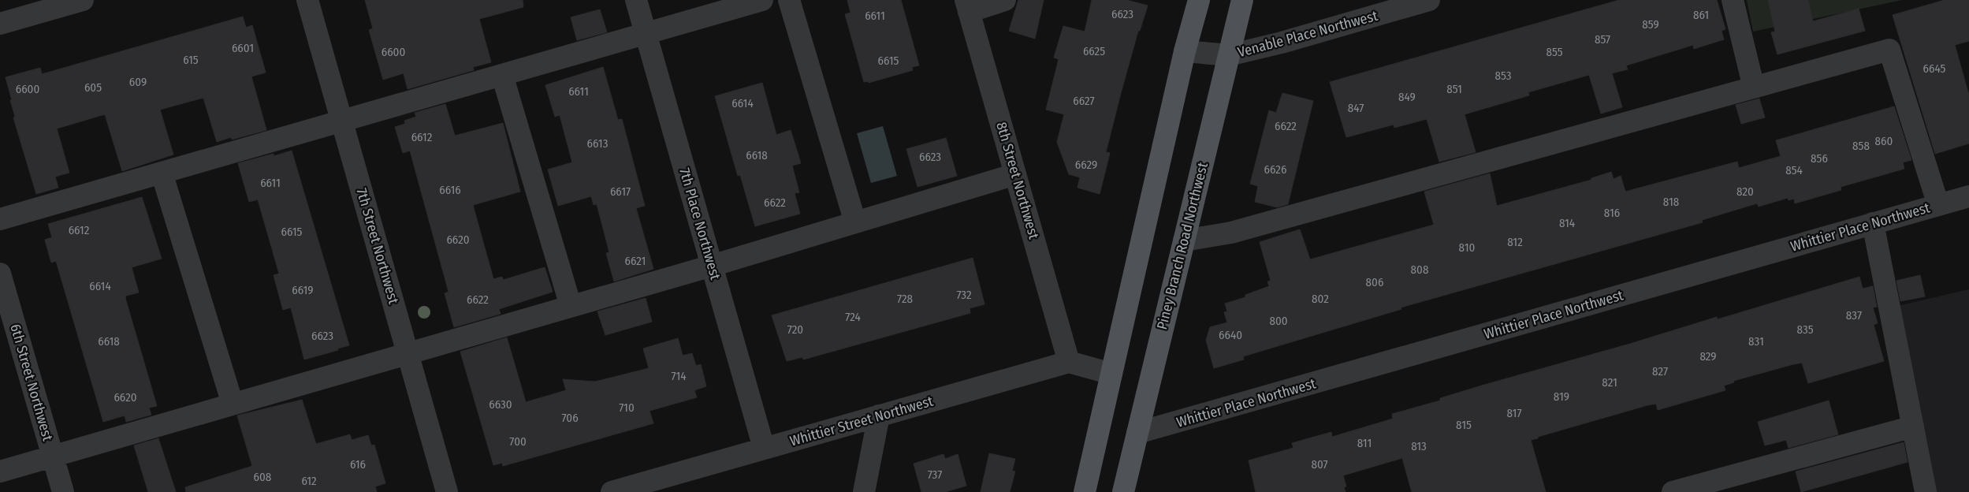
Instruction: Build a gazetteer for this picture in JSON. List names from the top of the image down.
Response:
{
  "streets": {
    "main road": ["Piney Branch Road Northwest"],
    "street": [
      "Venable Place Northwest",
      "8th Street Northwest",
      "7th Place Northwest",
      "Whittier Place Northwest",
      "7th Street Northwest",
      "6th Street Northwest",
      "Whittier Street Northwest"
    ]
  },
  "crossings": [
    ["Venable Place Northwest", "Piney Branch Road Northwest"],
    ["8th Street Northwest", "Whittier Street Northwest"],
    ["7th Place Northwest", "Whittier Street Northwest"],
    ["Whittier Place Northwest", "Piney Branch Road Northwest"]
  ],
  "house_numbers": [
    "6623",
    "861",
    "6611",
    "859",
    "857",
    "6601",
    "6625",
    "6600",
    "855",
    "615",
    "6615",
    "6645",
    "853",
    "609",
    "605",
    "6600",
    "851",
    "6611",
    "849",
    "6627",
    "6614",
    "847",
    "6622",
    "6612",
    "860",
    "6613",
    "858",
    "6618",
    "6623",
    "856",
    "6629",
    "6626",
    "854",
    "6611",
    "6616",
    "6617",
    "820",
    "818",
    "6622",
    "816",
    "814",
    "6612",
    "6615",
    "6620",
    "812",
    "810",
    "6621",
    "808",
    "806",
    "6614",
    "6619",
    "732",
    "728",
    "802",
    "6622",
    "837",
    "724",
    "800",
    "720",
    "835",
    "6640",
    "6623",
    "6618",
    "831",
    "829",
    "827",
    "714",
    "821",
    "819",
    "6620",
    "6630",
    "710",
    "817",
    "706",
    "815",
    "700",
    "811",
    "813",
    "616",
    "807",
    "737",
    "608",
    "612"
  ]
}
